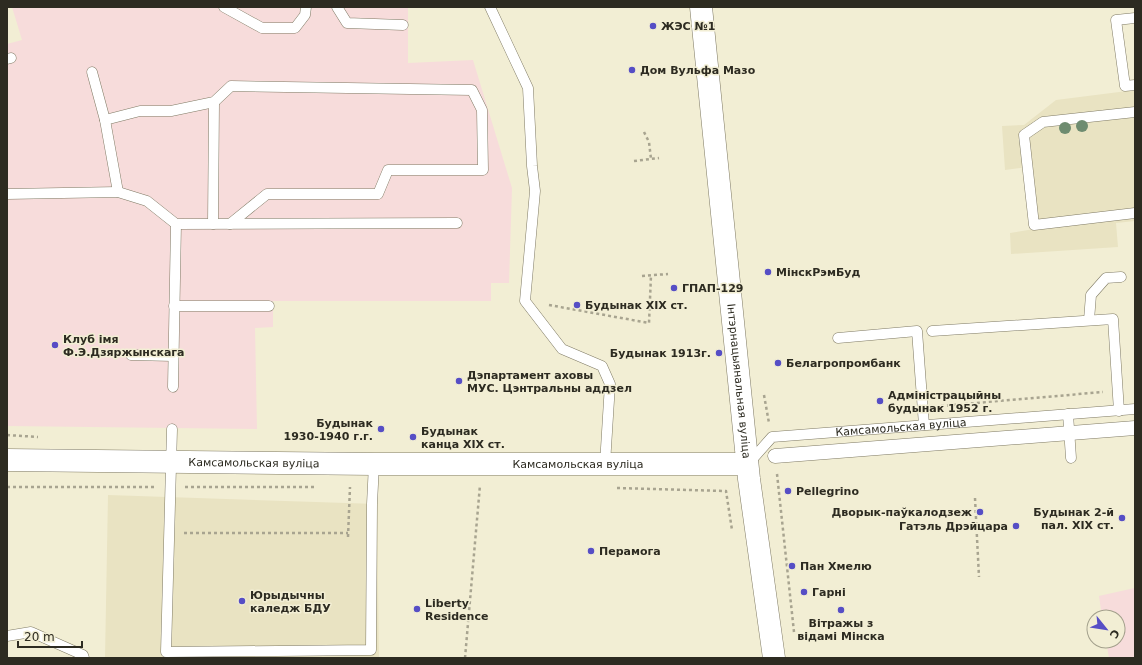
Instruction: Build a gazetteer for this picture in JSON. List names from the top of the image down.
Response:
{
  "streets": {
    "main road": ["Інтэрнацыянальная вуліца", "Камсамольская вуліца"]
  },
  "crossings": [
    ["Інтэрнацыянальная вуліца", "Камсамольская вуліца"]
  ],
  "places": [
    "ЖЭС №1",
    "Дом Вульфа Мазо",
    "МінскРэмБуд",
    "ГПАП-129",
    "Будынак XIX ст.",
    "Клуб імя Ф.Э.Дзяржынскага",
    "Будынак 1913г.",
    "Белагропромбанк",
    "Дэпартамент аховы МУС. Цэнтральны аддзел",
    "Адміністрацыйны будынак 1952 г.",
    "Будынак 1930-1940 г.г.",
    "Будынак канца ХІХ ст.",
    "Pellegrino",
    "Дворык-паўкалодзеж",
    "Будынак 2-й пал. ХІХ ст.",
    "Гатэль Дрэйцара",
    "Перамога",
    "Пан Хмелю",
    "Гарні",
    "Юрыдычны каледж БДУ",
    "Liberty Residence",
    "Вітражы з відамі Мінска"
  ],
  "scale_bar": "20 m",
  "north": "bottom right"
}
